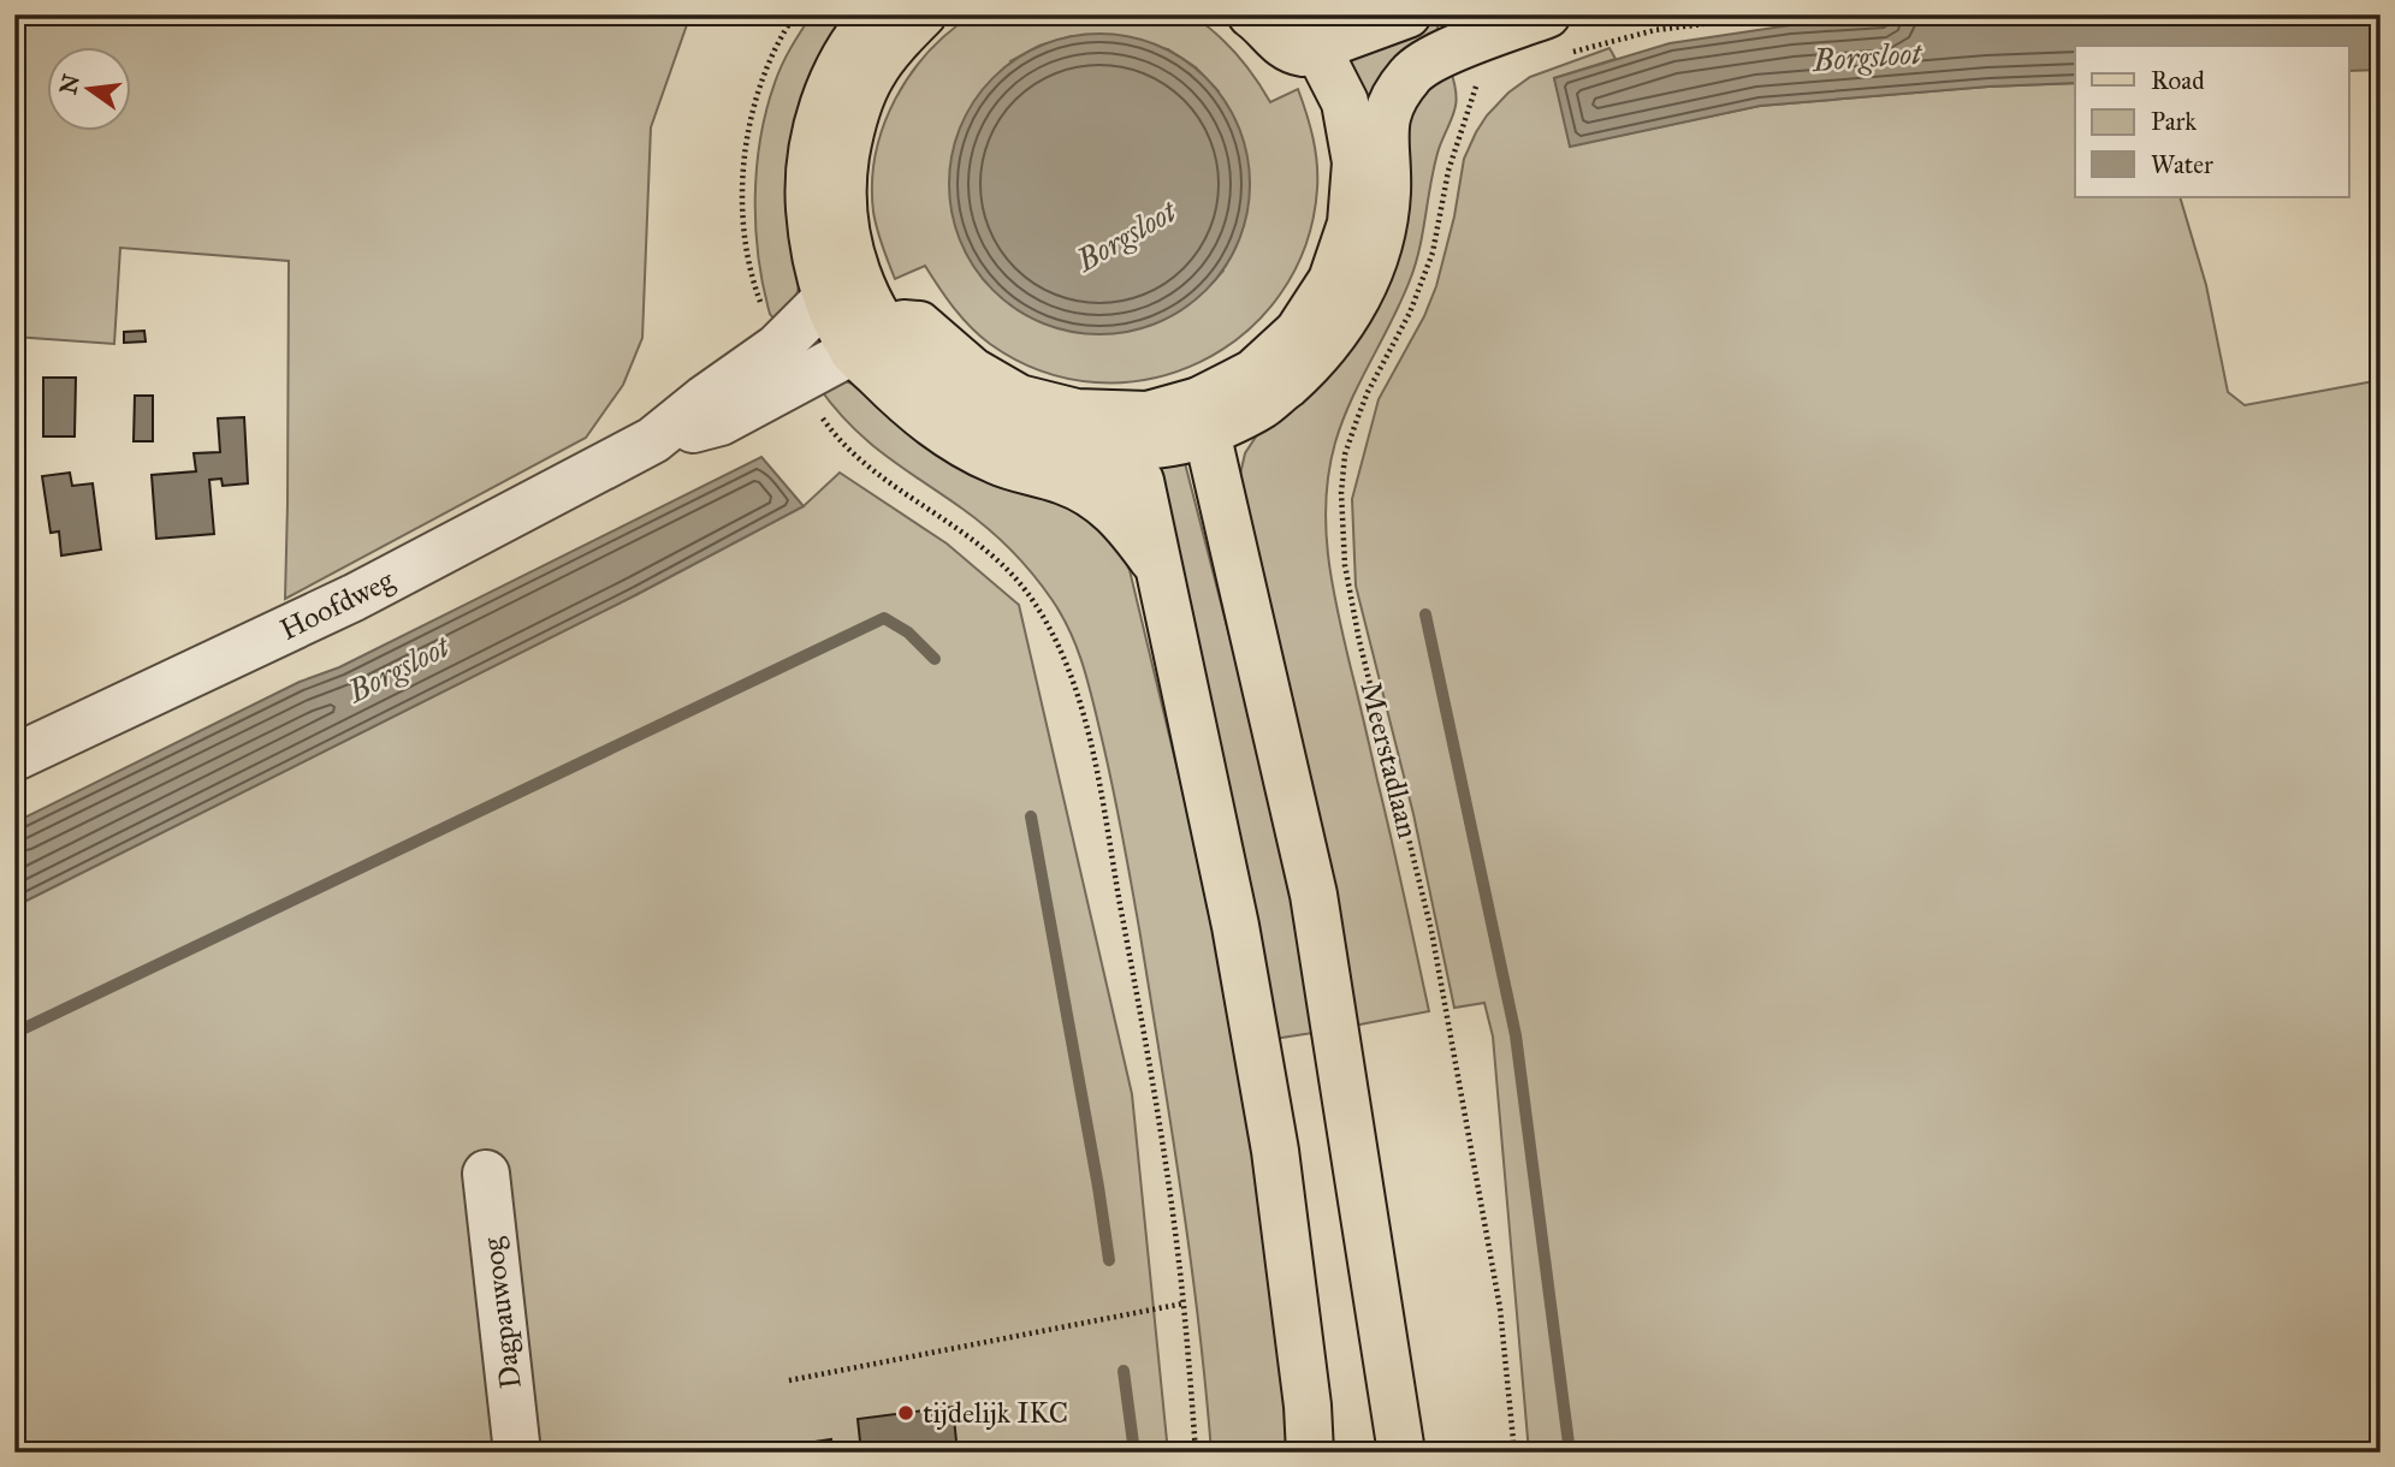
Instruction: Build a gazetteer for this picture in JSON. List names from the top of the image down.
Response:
{
  "streets": {
    "street": ["Hoofdweg", "Dagpauwoog"],
    "path": ["Meerstadlaan"]
  },
  "water": ["Borgsloot"],
  "places": ["tijdelijk IKC"],
  "legend": ["Road", "Park", "Water"],
  "north": "left"
}
